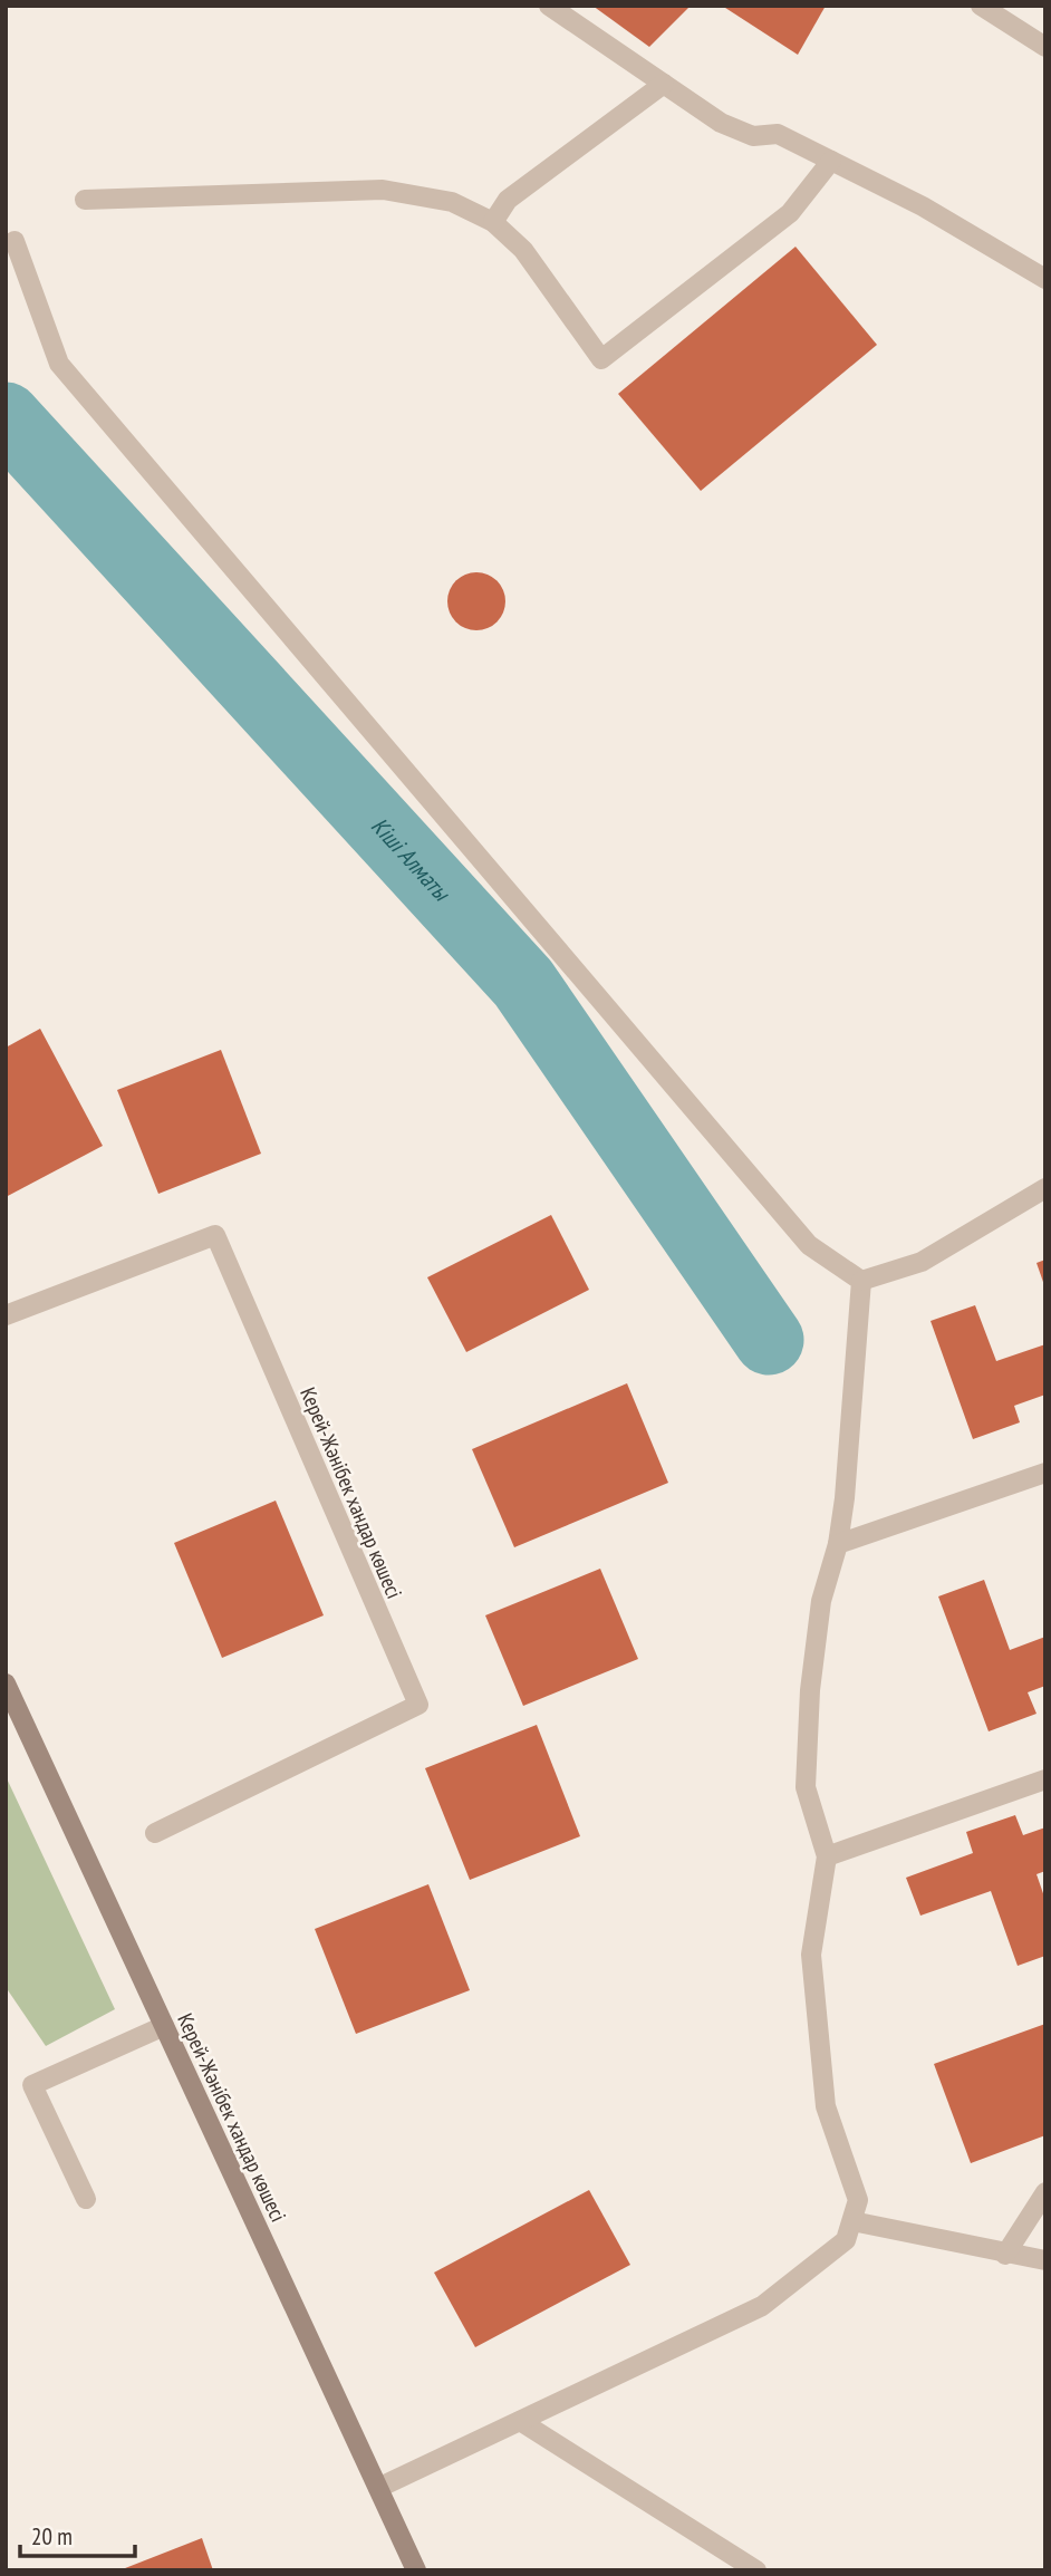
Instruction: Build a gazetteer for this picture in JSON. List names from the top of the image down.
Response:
{
  "streets": {
    "main road": ["Керей-Жәнібек хандар көшесі"]
  },
  "water": ["Кіші Алматы"],
  "scale_bar": "20 m"
}
